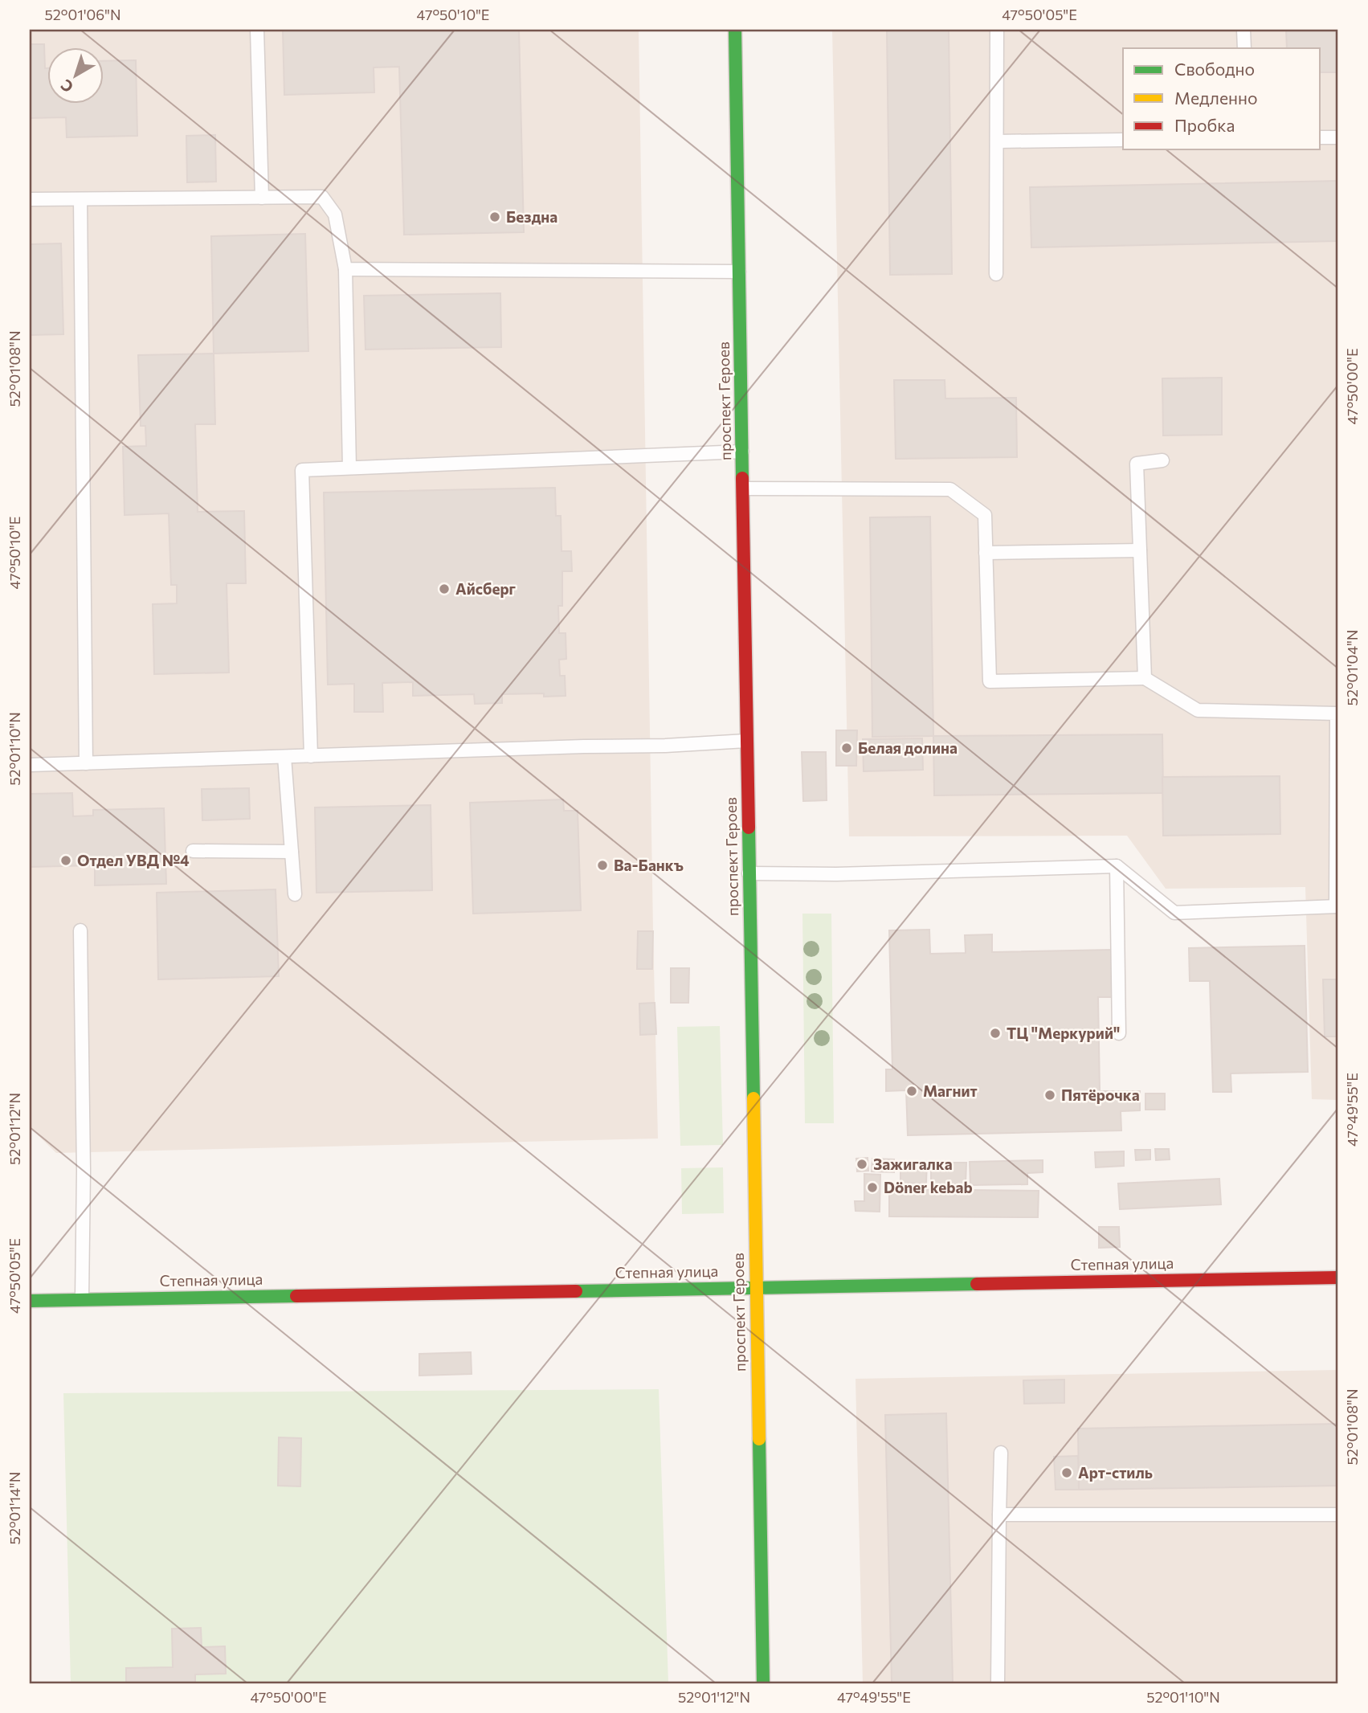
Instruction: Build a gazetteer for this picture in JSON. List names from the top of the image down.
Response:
{
  "streets": {
    "street": ["проспект Героев", "Степная улица"]
  },
  "crossings": [
    ["проспект Героев", "Степная улица"]
  ],
  "places": [
    "Бездна",
    "Айсберг",
    "Белая долина",
    "Отдел УВД №4",
    "Ва-Банкъ",
    "ТЦ \"Меркурий\"",
    "Магнит",
    "Пятёрочка",
    "Зажигалка",
    "Döner kebab",
    "Арт-стиль"
  ],
  "legend": ["Свободно", "Медленно", "Пробка"],
  "north": "bottom left",
  "coordinates": [
    "52°01'06\"N",
    "47°50'10\"E",
    "47°50'05\"E",
    "52°01'08\"N",
    "47°50'00\"E",
    "52°01'04\"N",
    "52°01'10\"N",
    "47°49'55\"E",
    "52°01'12\"N",
    "52°01'14\"N"
  ]
}
